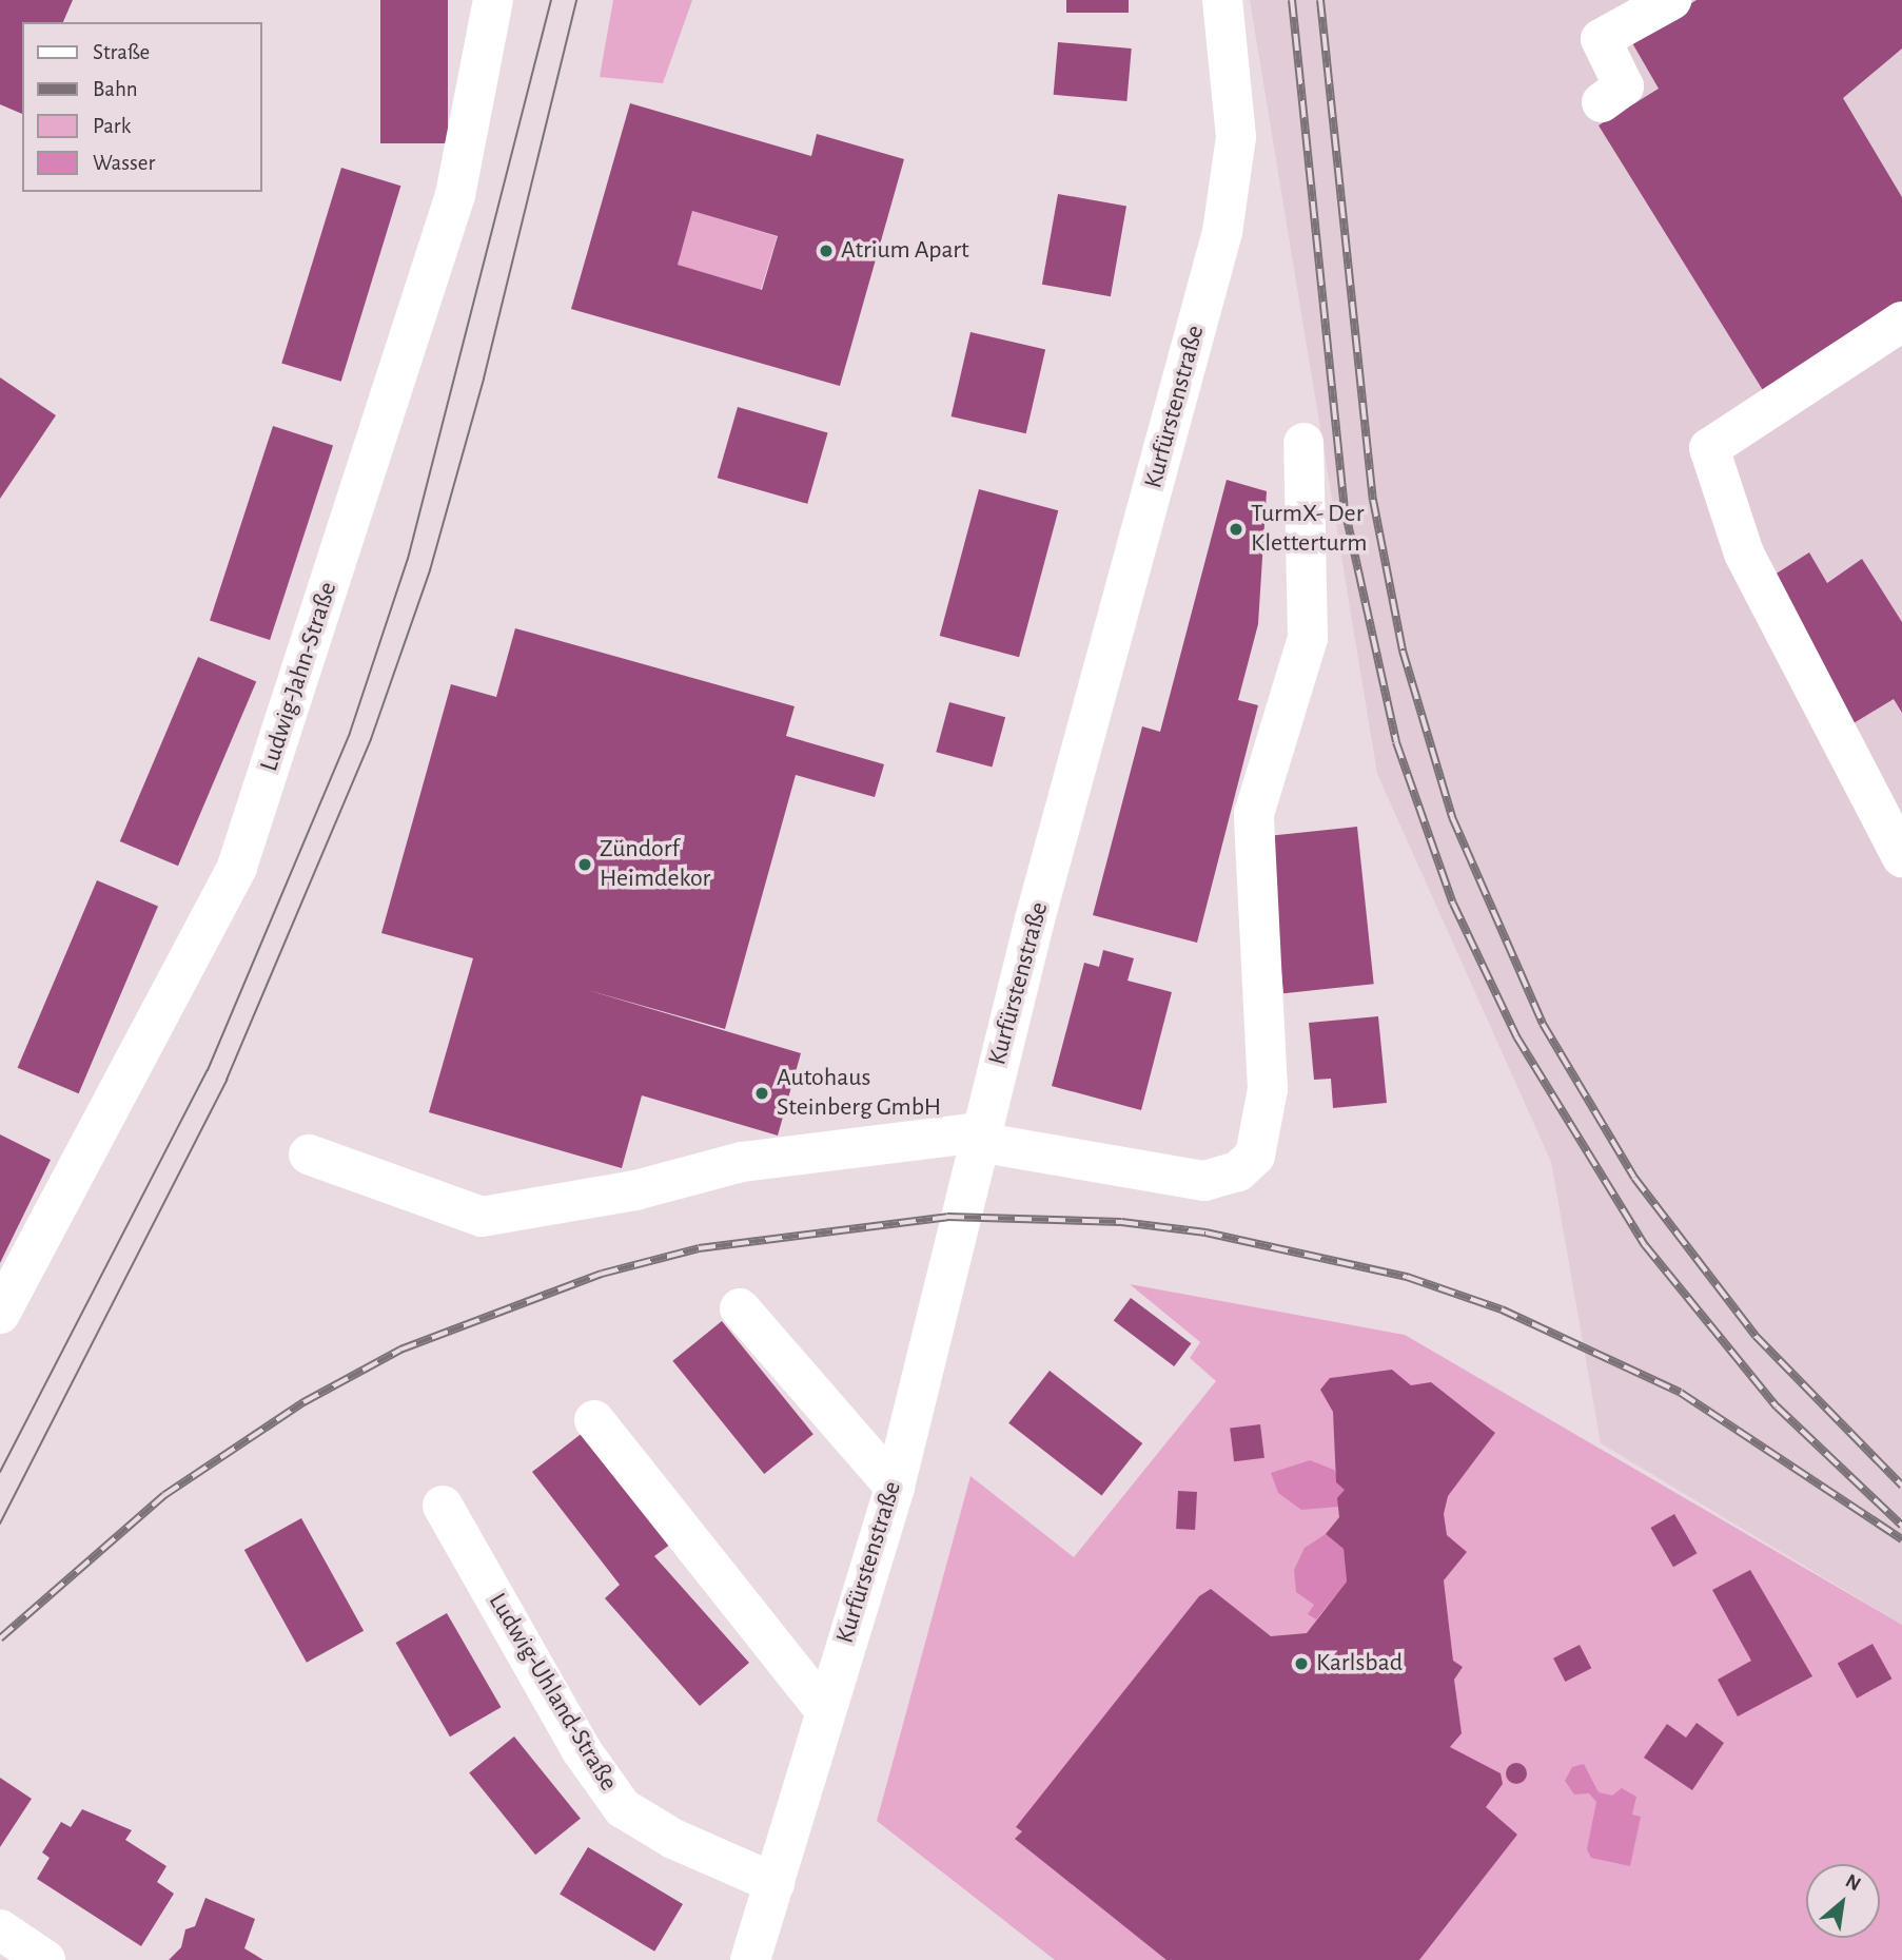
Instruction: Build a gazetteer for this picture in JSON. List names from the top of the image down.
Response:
{
  "streets": {
    "street": ["Kurfürstenstraße", "Ludwig-Jahn-Straße", "Ludwig-Uhland-Straße"]
  },
  "crossings": [
    ["Kurfürstenstraße", "Ludwig-Uhland-Straße"]
  ],
  "places": [
    "Atrium Apart",
    "TurmX- Der Kletterturm",
    "Zündorf Heimdekor",
    "Autohaus Steinberg GmbH",
    "Karlsbad"
  ],
  "legend": [
    "Straße",
    "Bahn",
    "Park",
    "Wasser"
  ],
  "north": "top right"
}
